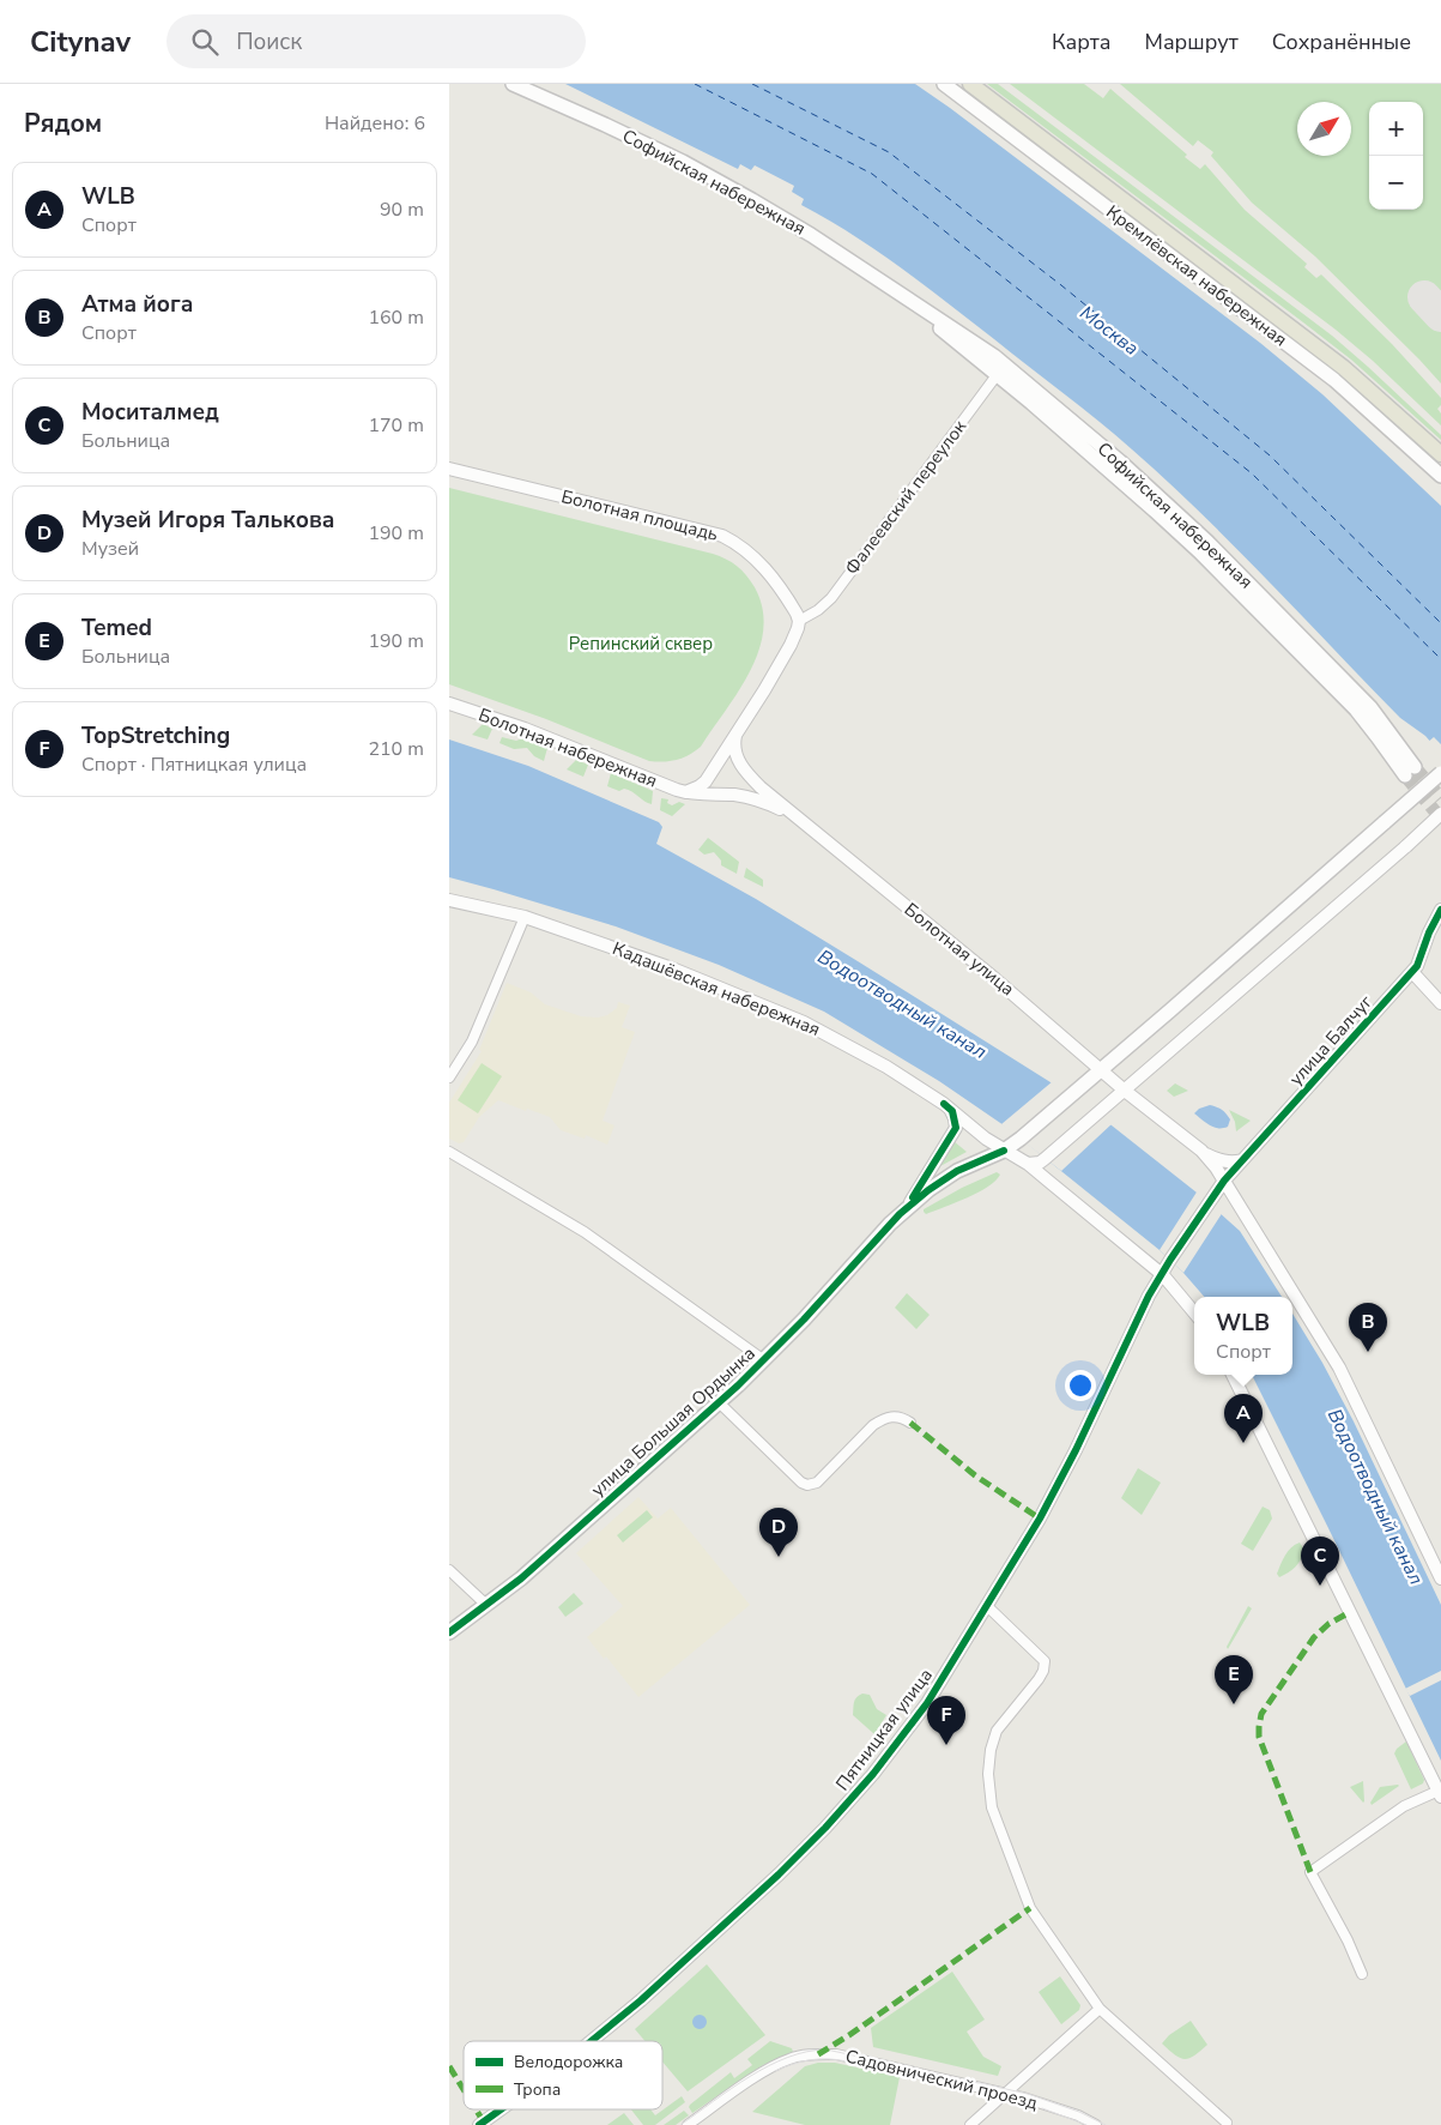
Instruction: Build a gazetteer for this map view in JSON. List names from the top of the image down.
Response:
{
  "streets": {
    "main road": ["Софийская набережная", "Кремлёвская набережная", "улица Большая Ордынка"],
    "street": [
      "Фалеевский переулок",
      "Болотная площадь",
      "Болотная набережная",
      "Болотная улица",
      "Кадашёвская набережная",
      "улица Балчуг",
      "Пятницкая улица",
      "Садовнический проезд"
    ]
  },
  "crossings": [
    ["Софийская набережная", "Фалеевский переулок"],
    ["Фалеевский переулок", "Болотная площадь"],
    ["Болотная набережная", "Болотная улица"],
    ["Болотная улица", "улица Большая Ордынка"],
    ["Кадашёвская набережная", "улица Большая Ордынка"],
    ["Кадашёвская набережная", "Пятницкая улица"],
    ["улица Балчуг", "Пятницкая улица"]
  ],
  "water": ["Москва", "Водоотводный канал"],
  "parks": ["Репинский сквер"],
  "legend": ["Велодорожка", "Тропа"],
  "north": "top right",
  "page": {
    "header": "Citynav",
    "search": "Поиск",
    "nav": ["Карта", "Маршрут", "Сохранённые"],
    "heading": ["Рядом", "Найдено: 6"],
    "map_buttons": ["+", "−"],
    "list": [
      {
        "mark": "A",
        "name": "WLB",
        "note": "Спорт",
        "value": "90 m"
      },
      {
        "mark": "B",
        "name": "Атма йога",
        "note": "Спорт",
        "value": "160 m"
      },
      {
        "mark": "C",
        "name": "Моситалмед",
        "note": "Больница",
        "value": "170 m"
      },
      {
        "mark": "D",
        "name": "Музей Игоря Талькова",
        "note": "Музей",
        "value": "190 m"
      },
      {
        "mark": "E",
        "name": "Temed",
        "note": "Больница",
        "value": "190 m"
      },
      {
        "mark": "F",
        "name": "TopStretching",
        "note": "Спорт · Пятницкая улица",
        "value": "210 m"
      }
    ],
    "popup": ["WLB", "Спорт"],
    "pins": [
      "B",
      "A",
      "D",
      "C",
      "E",
      "F"
    ]
  }
}
